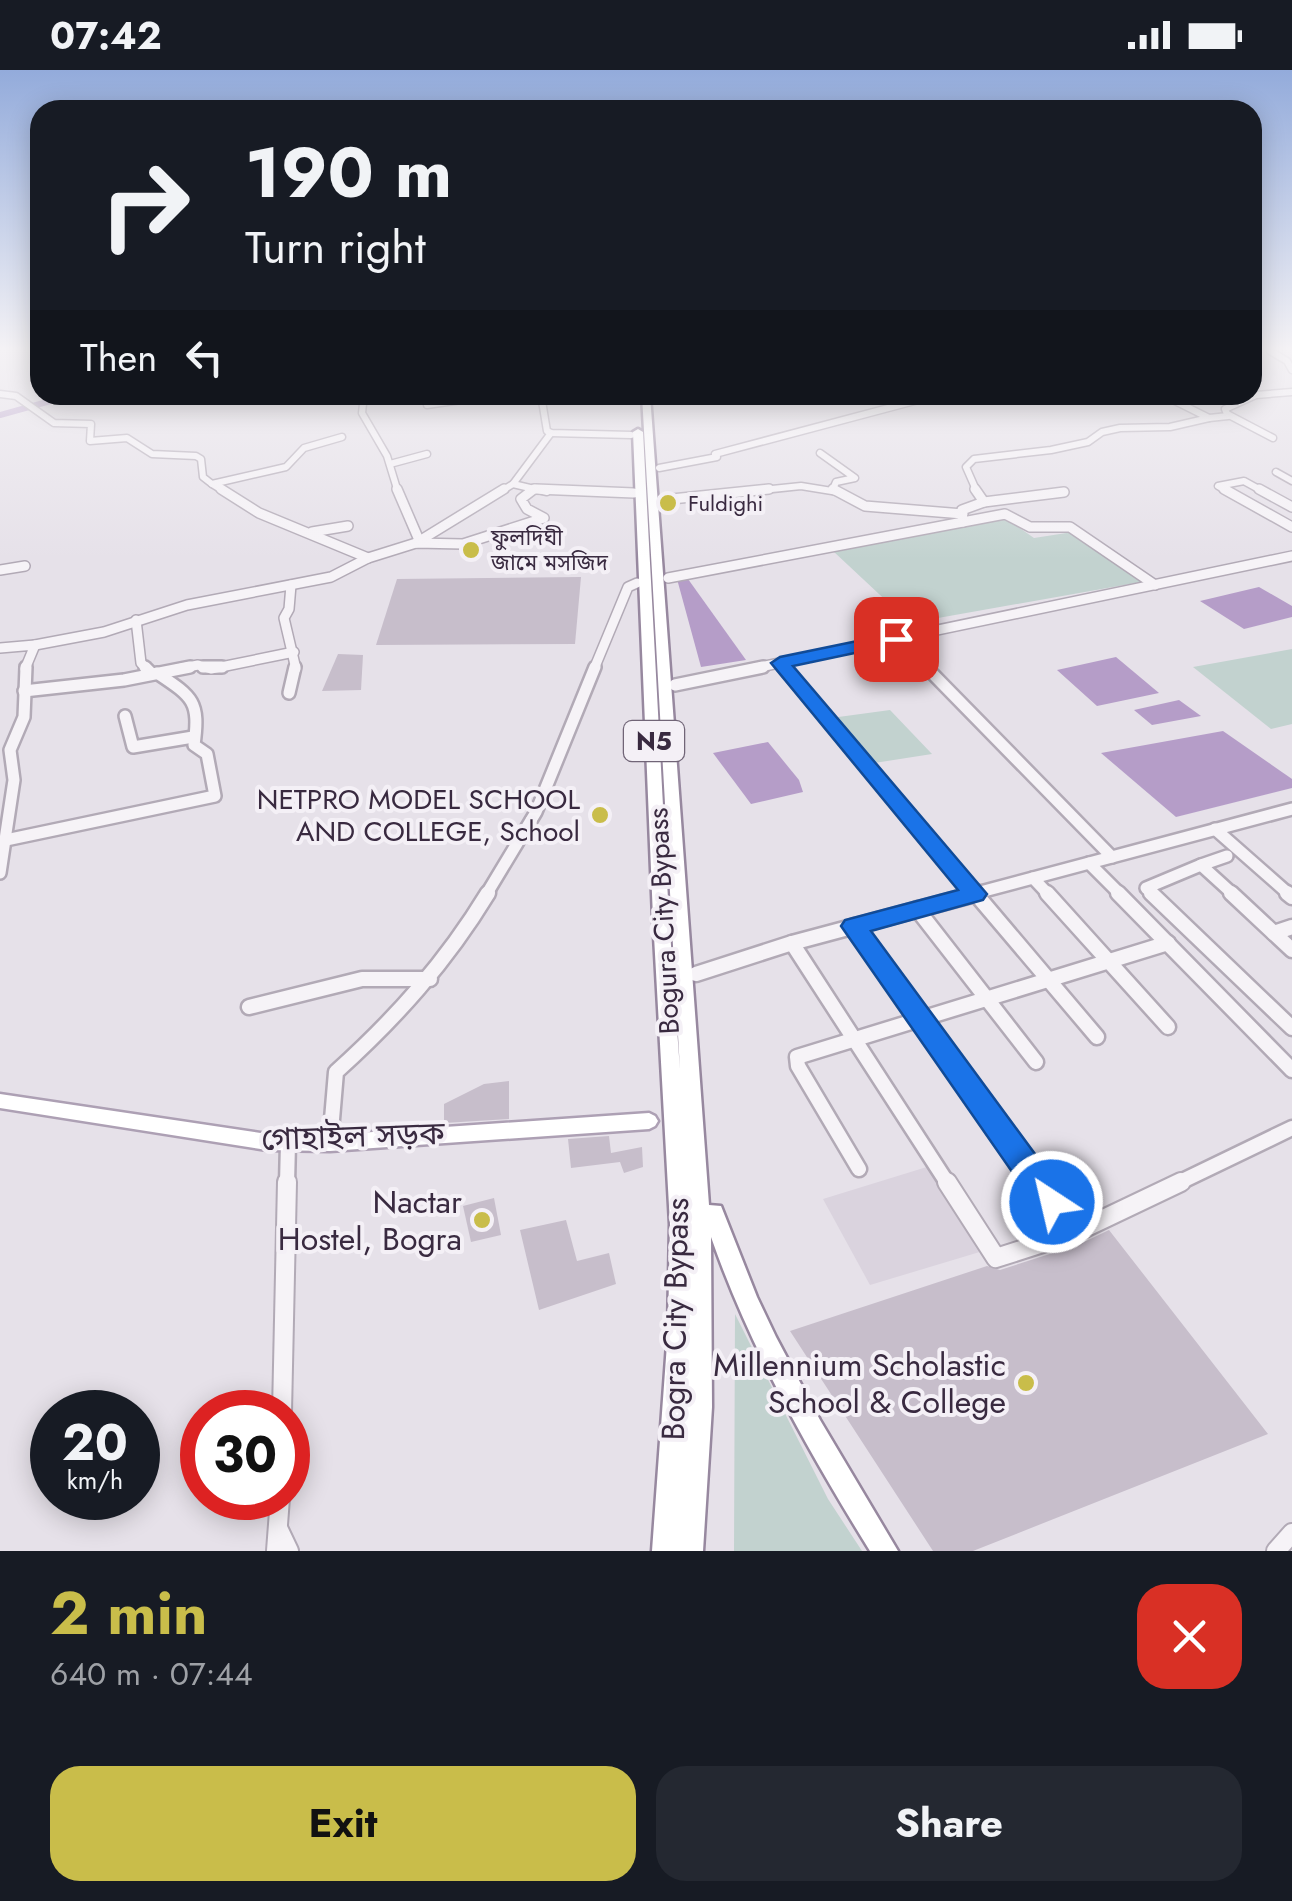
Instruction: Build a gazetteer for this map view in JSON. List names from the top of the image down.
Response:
{
  "streets": {
    "highway": ["N5", "Bogura City Bypass", "Bogra City Bypass"],
    "main road": ["গোহাইল সড়ক"]
  },
  "crossings": [
    ["Bogura City Bypass", "Bogra City Bypass"]
  ],
  "places": [
    "Fuldighi",
    "ফুলদিঘী জামে মসজিদ",
    "NETPRO MODEL SCHOOL AND COLLEGE, School",
    "Nactar Hostel, Bogra",
    "Millennium Scholastic School & College"
  ],
  "page": {
    "status": "07:42",
    "turn": ["190 m", "Turn right"],
    "then": "Then",
    "speed": "20 km/h",
    "limit": "30",
    "heading": ["2 min", "640 m · 07:44"],
    "buttons": ["Exit", "Share"]
  }
}
